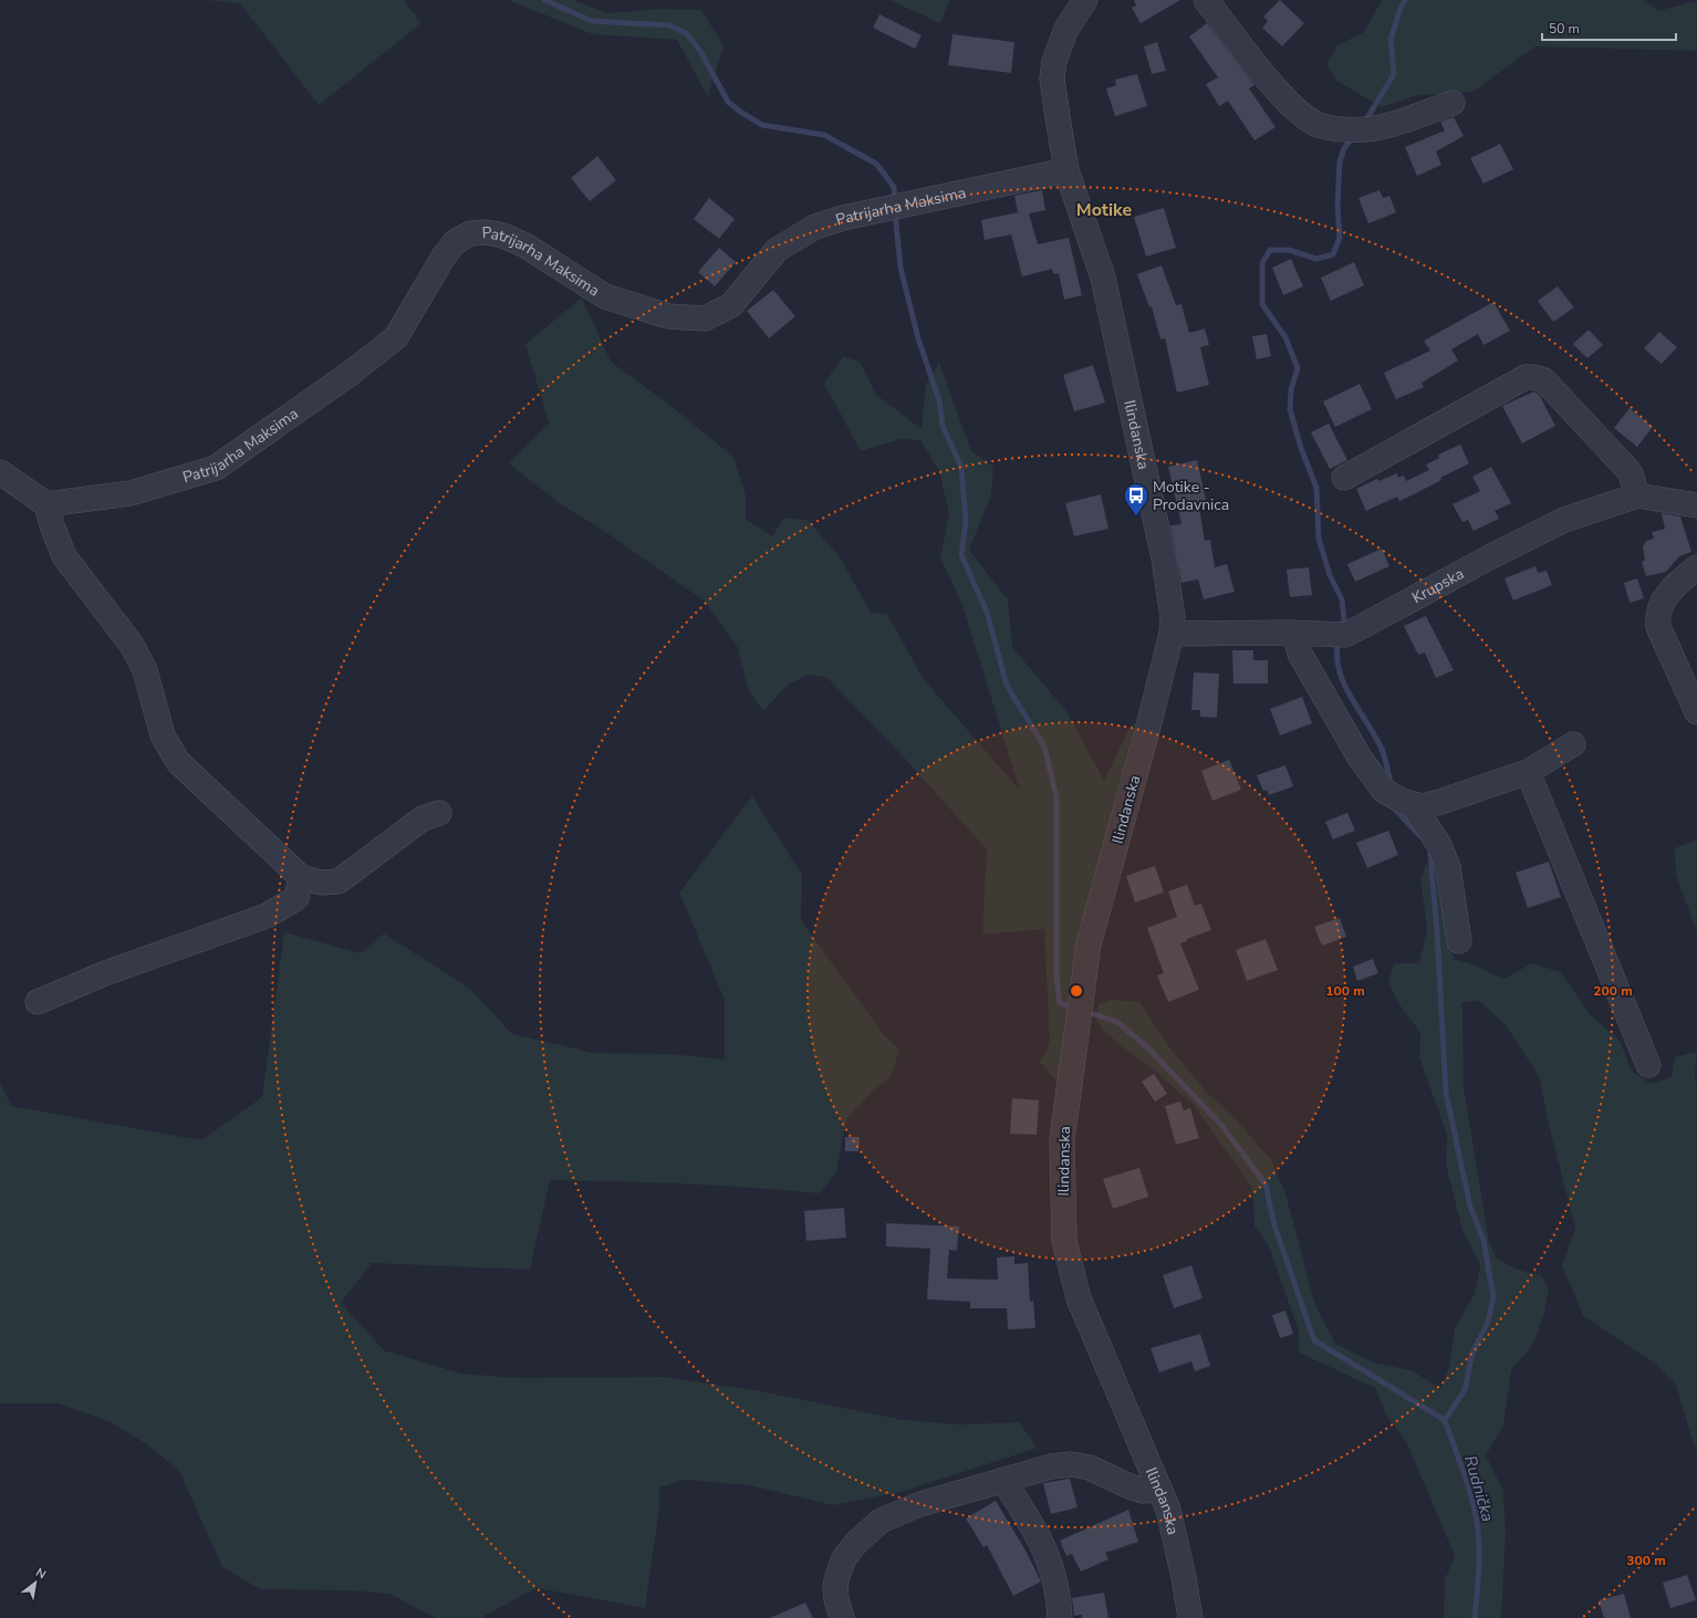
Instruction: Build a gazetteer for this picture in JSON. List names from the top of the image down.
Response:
{
  "streets": {
    "street": ["Patrijarha Maksima", "Ilindanska", "Krupska"]
  },
  "crossings": [
    ["Patrijarha Maksima", "Ilindanska"],
    ["Ilindanska", "Krupska"]
  ],
  "districts": ["Motike"],
  "water": ["Rudnička"],
  "places": {
    "bus stop": ["Motike - Prodavnica"]
  },
  "scale_bar": "50 m",
  "north": "top right",
  "rings": ["100 m", "200 m", "300 m"]
}
